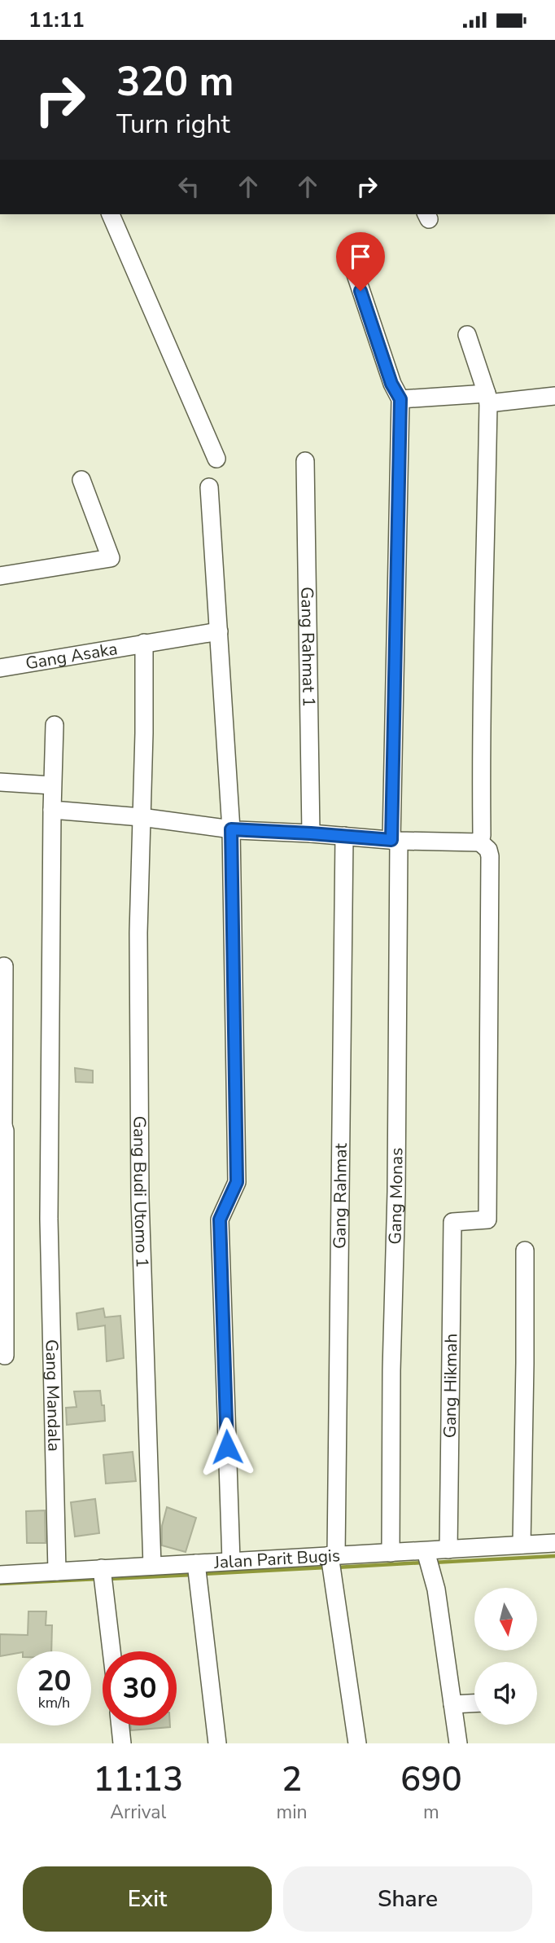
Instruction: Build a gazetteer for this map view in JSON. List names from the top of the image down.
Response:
{
  "streets": {
    "street": [
      "Gang Rahmat 1",
      "Gang Asaka",
      "Gang Budi Utomo 1",
      "Gang Rahmat",
      "Gang Monas",
      "Gang Hikmah",
      "Gang Mandala",
      "Jalan Parit Bugis"
    ]
  },
  "crossings": [
    ["Gang Asaka", "Gang Budi Utomo 1"],
    ["Gang Budi Utomo 1", "Jalan Parit Bugis"],
    ["Gang Rahmat", "Jalan Parit Bugis"],
    ["Gang Monas", "Jalan Parit Bugis"],
    ["Gang Hikmah", "Jalan Parit Bugis"],
    ["Gang Mandala", "Jalan Parit Bugis"]
  ],
  "north": "bottom",
  "page": {
    "status": "11:11",
    "turn": ["320 m", "Turn right"],
    "speed": "20 km/h",
    "limit": "30",
    "eta": [
      "11:13",
      "Arrival",
      "2",
      "min",
      "690",
      "m"
    ],
    "buttons": ["Exit", "Share"]
  }
}
